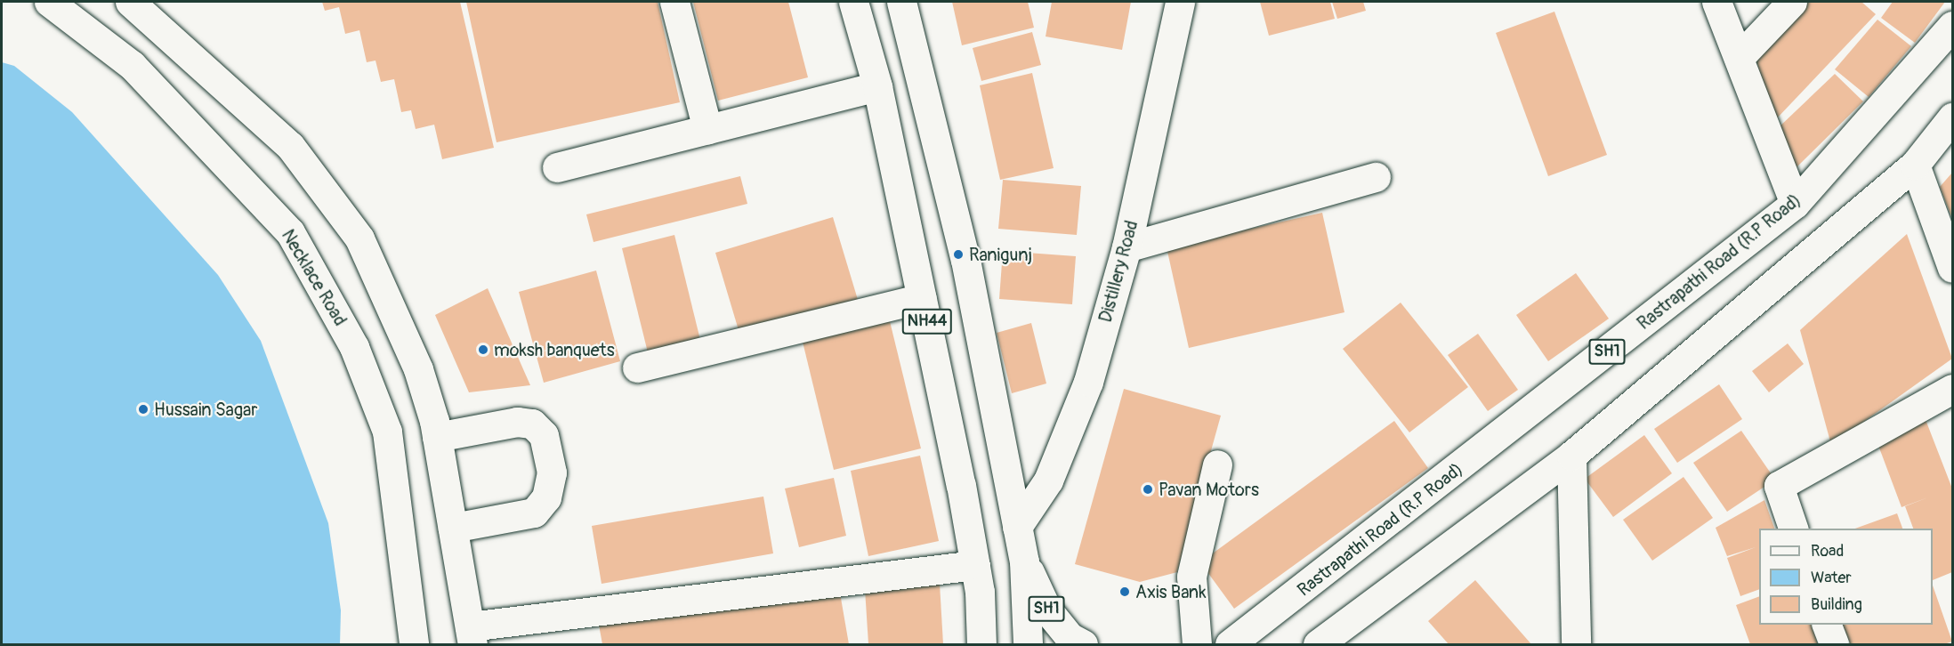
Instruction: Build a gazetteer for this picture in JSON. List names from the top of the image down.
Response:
{
  "streets": {
    "main road": [
      "Rastrapathi Road (R.P Road)",
      "Distillery Road",
      "Necklace Road",
      "NH44",
      "SH1"
    ]
  },
  "crossings": [
    ["Distillery Road", "NH44"],
    ["NH44", "SH1"]
  ],
  "places": [
    "Ranigunj",
    "moksh banquets",
    "Hussain Sagar",
    "Pavan Motors",
    "Axis Bank"
  ],
  "legend": ["Road", "Water", "Building"]
}
